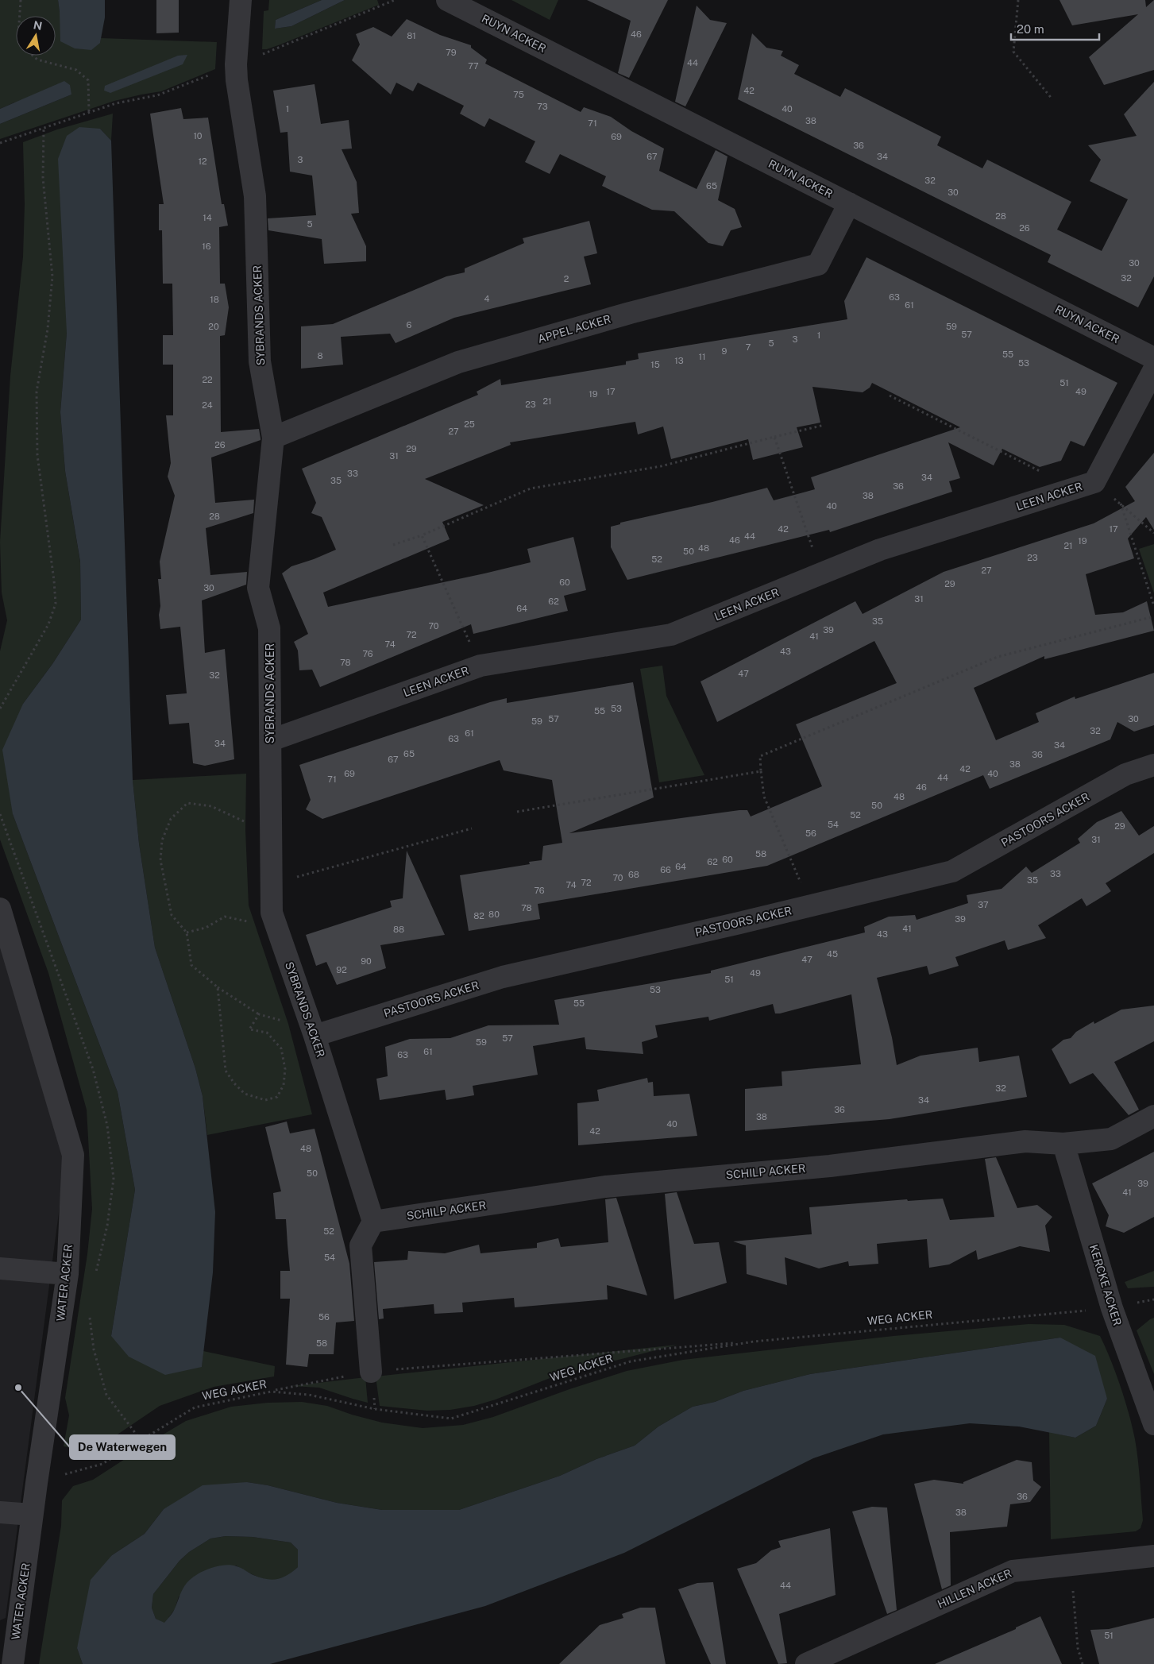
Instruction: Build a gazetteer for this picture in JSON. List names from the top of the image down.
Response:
{
  "streets": {
    "street": [
      "RUYN ACKER",
      "SYBRANDS ACKER",
      "APPEL ACKER",
      "LEEN ACKER",
      "PASTOORS ACKER",
      "SCHILP ACKER",
      "WATER ACKER",
      "KERCKE ACKER",
      "HILLEN ACKER"
    ],
    "path": ["WEG ACKER"]
  },
  "crossings": [
    ["RUYN ACKER", "APPEL ACKER"],
    ["SYBRANDS ACKER", "APPEL ACKER"],
    ["SYBRANDS ACKER", "LEEN ACKER"],
    ["SYBRANDS ACKER", "PASTOORS ACKER"],
    ["SYBRANDS ACKER", "SCHILP ACKER"],
    ["SCHILP ACKER", "KERCKE ACKER"],
    ["WATER ACKER", "WEG ACKER"],
    ["KERCKE ACKER", "WEG ACKER"]
  ],
  "places": ["De Waterwegen"],
  "house_numbers": [
    "46",
    "81",
    "79",
    "44",
    "77",
    "42",
    "75",
    "73",
    "1",
    "40",
    "38",
    "71",
    "10",
    "69",
    "36",
    "67",
    "34",
    "3",
    "12",
    "32",
    "65",
    "30",
    "28",
    "14",
    "5",
    "26",
    "16",
    "30",
    "32",
    "2",
    "63",
    "4",
    "18",
    "61",
    "6",
    "20",
    "59",
    "57",
    "1",
    "3",
    "5",
    "7",
    "9",
    "55",
    "8",
    "11",
    "13",
    "53",
    "15",
    "22",
    "51",
    "17",
    "49",
    "19",
    "21",
    "23",
    "24",
    "25",
    "27",
    "26",
    "29",
    "31",
    "33",
    "34",
    "35",
    "36",
    "38",
    "40",
    "28",
    "42",
    "17",
    "44",
    "46",
    "19",
    "21",
    "48",
    "50",
    "23",
    "52",
    "27",
    "60",
    "29",
    "30",
    "31",
    "62",
    "64",
    "35",
    "70",
    "39",
    "72",
    "41",
    "74",
    "43",
    "76",
    "78",
    "47",
    "32",
    "53",
    "55",
    "57",
    "30",
    "59",
    "32",
    "61",
    "63",
    "34",
    "34",
    "65",
    "36",
    "67",
    "38",
    "42",
    "69",
    "40",
    "44",
    "71",
    "46",
    "48",
    "50",
    "52",
    "54",
    "29",
    "56",
    "31",
    "58",
    "60",
    "62",
    "64",
    "66",
    "33",
    "68",
    "70",
    "35",
    "72",
    "74",
    "76",
    "37",
    "78",
    "80",
    "82",
    "39",
    "41",
    "88",
    "43",
    "45",
    "47",
    "90",
    "92",
    "49",
    "51",
    "53",
    "55",
    "57",
    "59",
    "61",
    "63",
    "32",
    "34",
    "36",
    "38",
    "40",
    "42",
    "48",
    "50",
    "39",
    "41",
    "52",
    "54",
    "56",
    "58",
    "36",
    "38",
    "44",
    "51"
  ],
  "scale_bar": "20 m",
  "north": "top"
}
